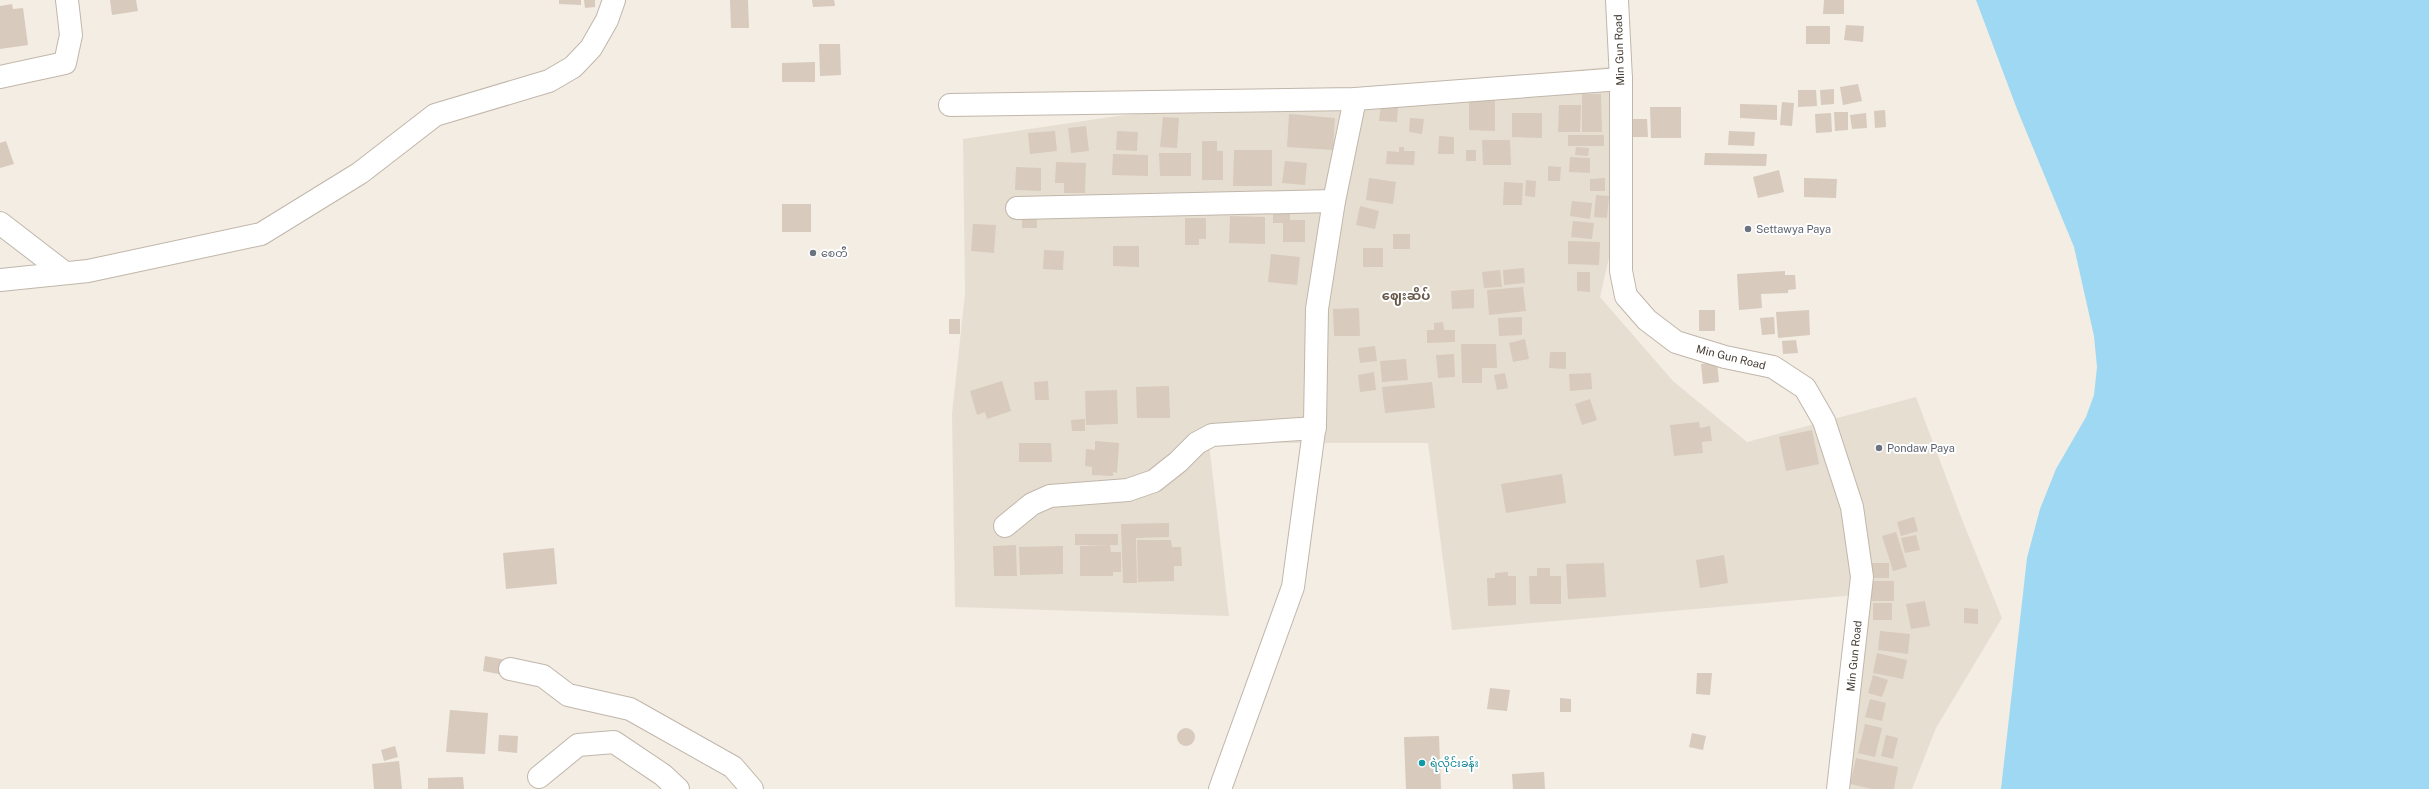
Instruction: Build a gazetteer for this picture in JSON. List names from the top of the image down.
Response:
{
  "streets": {
    "street": ["Min Gun Road"]
  },
  "districts": ["ဈေးဆိပ်"],
  "places": [
    "Settawya Paya",
    "စေတီ",
    "Pondaw Paya",
    "ရဲလိုင်းခန်း"
  ]
}
